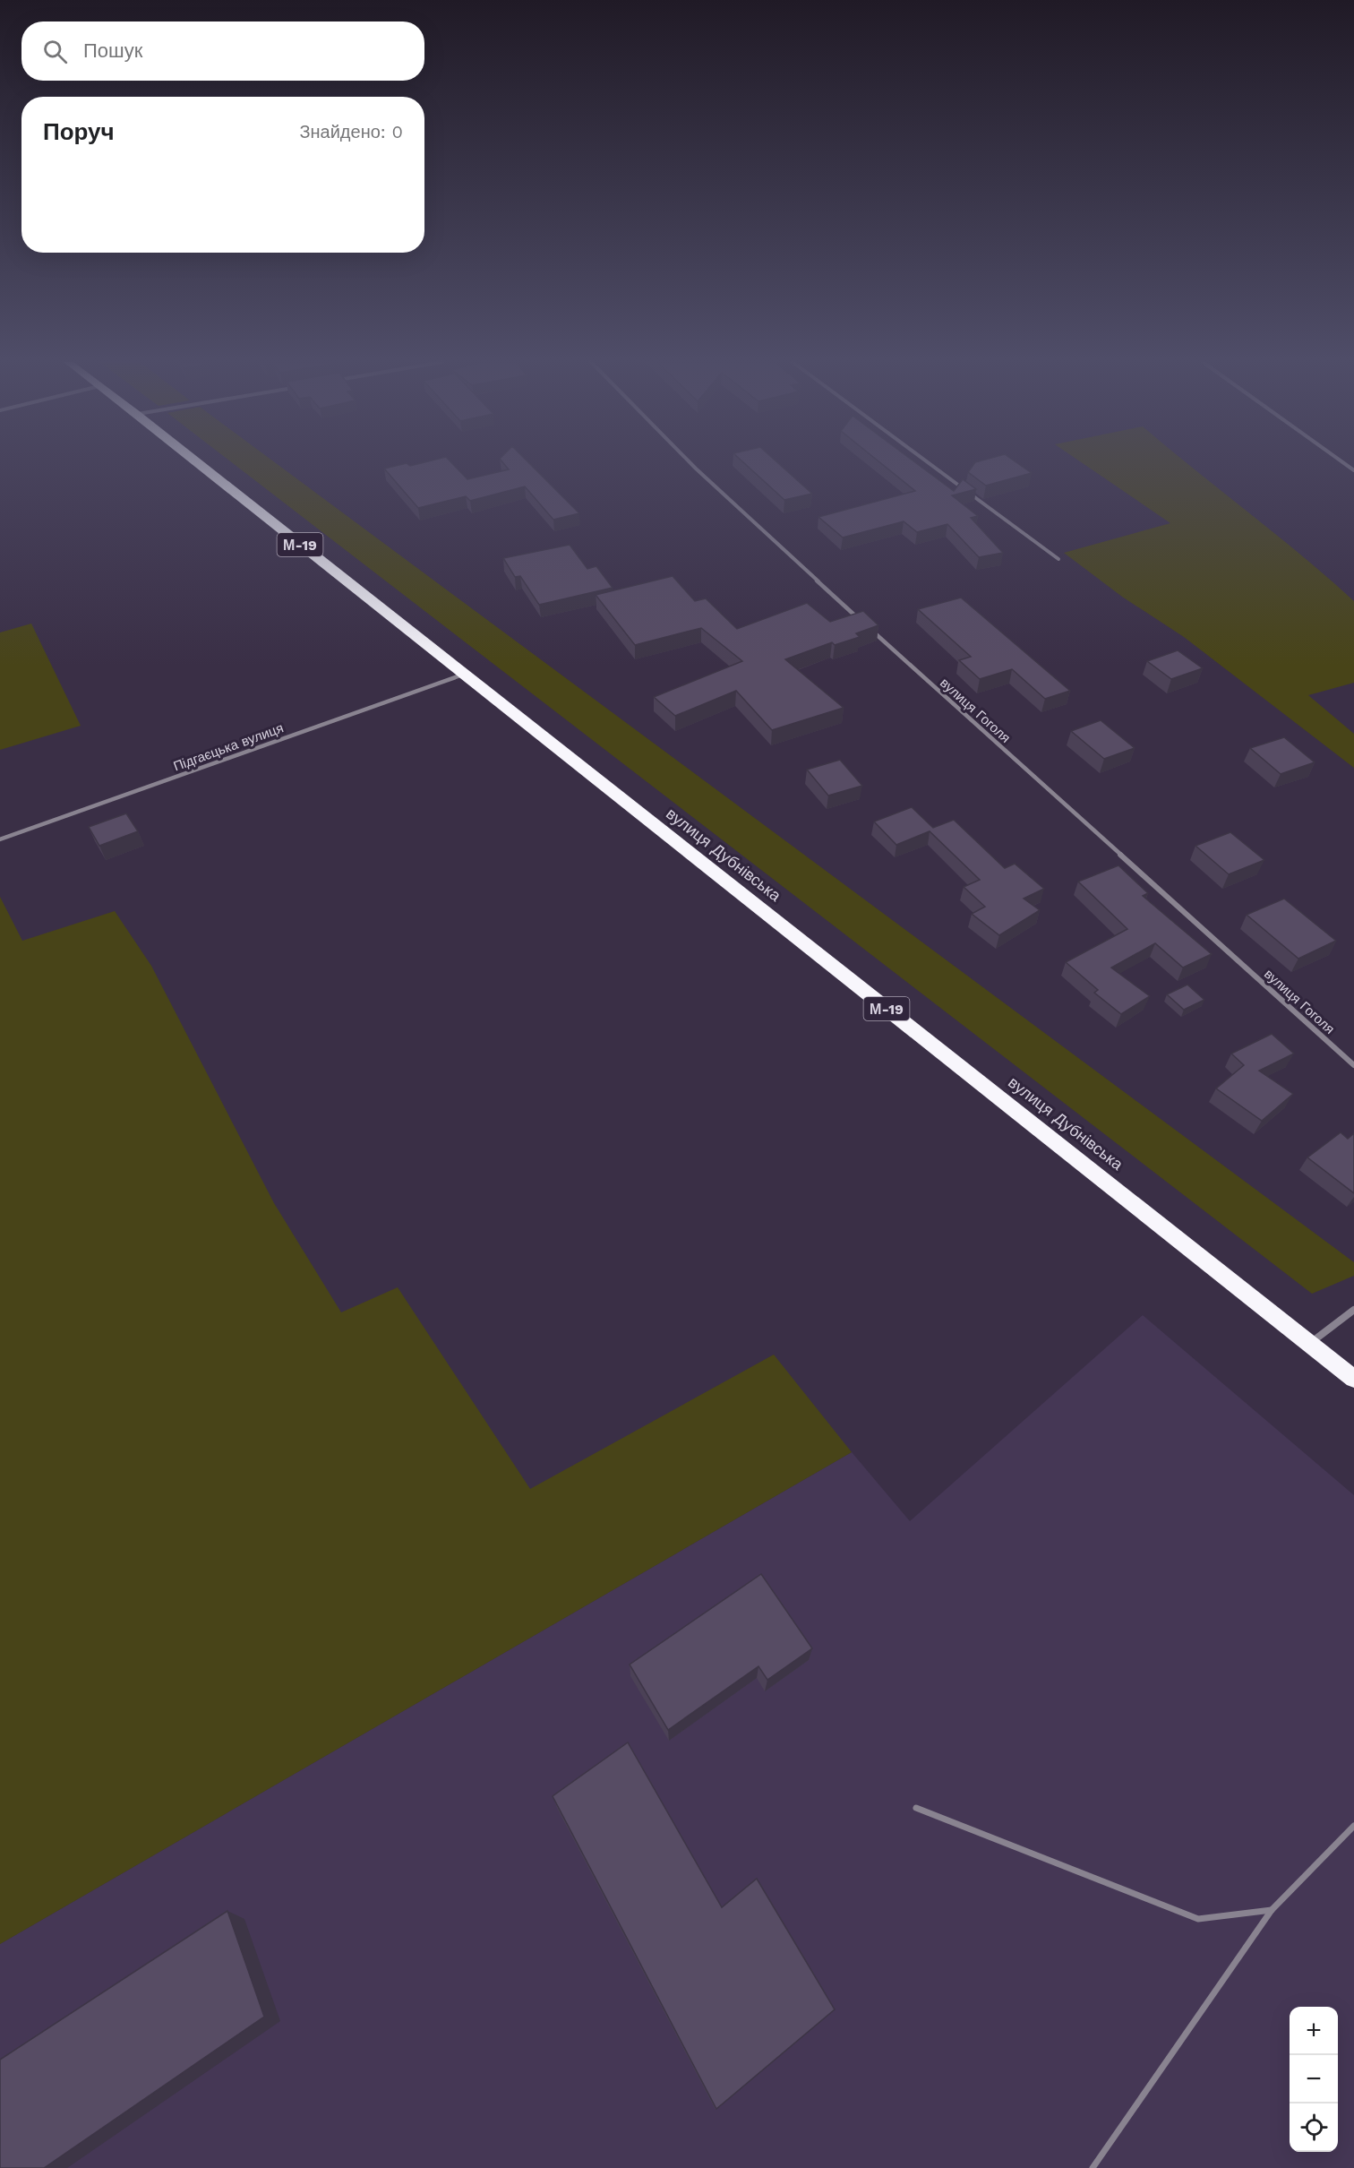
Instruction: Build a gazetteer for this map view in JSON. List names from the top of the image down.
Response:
{
  "streets": {
    "highway": ["М-19", "вулиця Дубнівська"],
    "street": ["вулиця Гоголя", "Підгаєцька вулиця"]
  },
  "crossings": [
    ["Підгаєцька вулиця", "вулиця Дубнівська"]
  ],
  "page": {
    "search": "Пошук",
    "heading": ["Поруч", "Знайдено: 0"],
    "map_buttons": ["+", "−"]
  }
}
